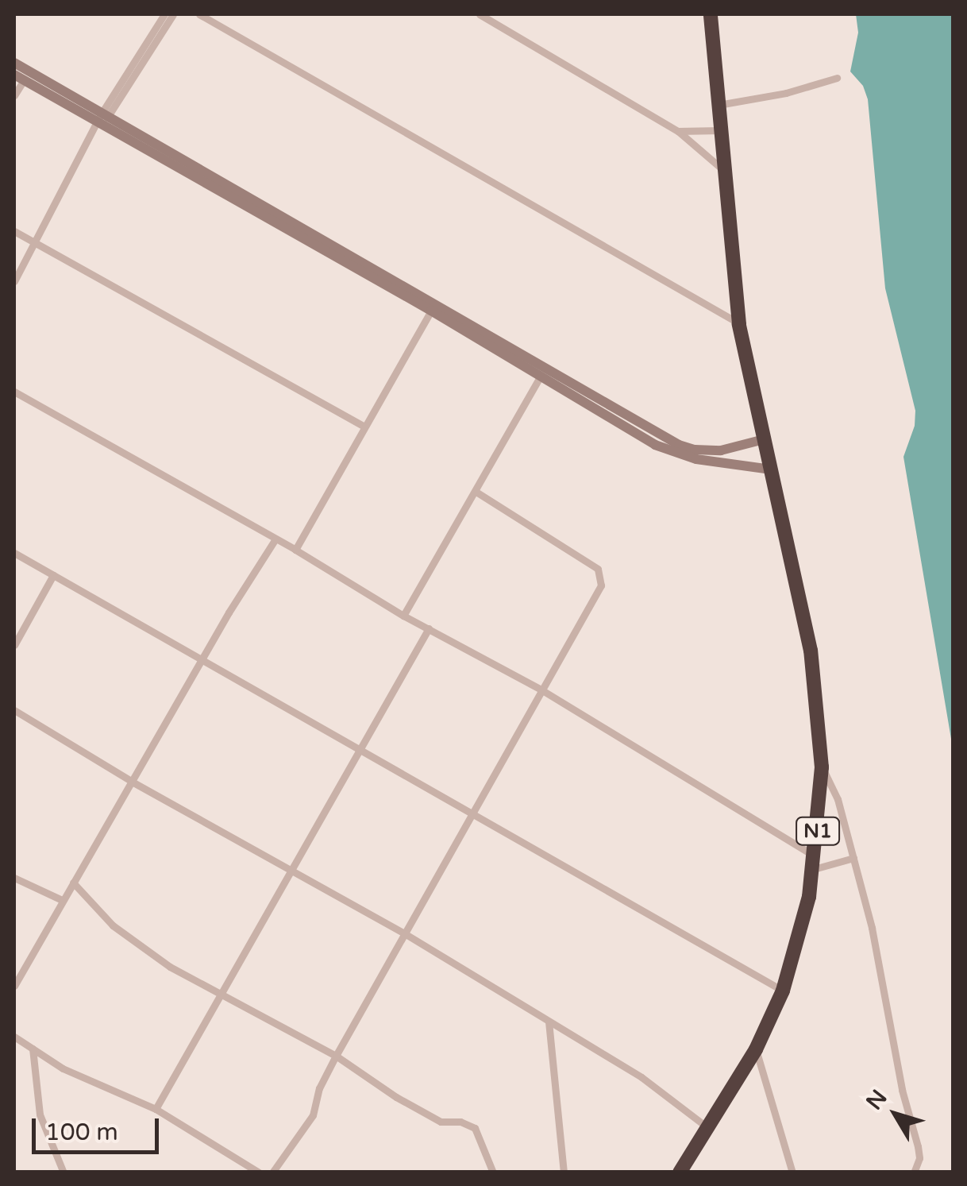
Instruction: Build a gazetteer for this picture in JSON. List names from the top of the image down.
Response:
{
  "streets": {
    "highway": ["N1"]
  },
  "scale_bar": "100 m",
  "north": "top left"
}
